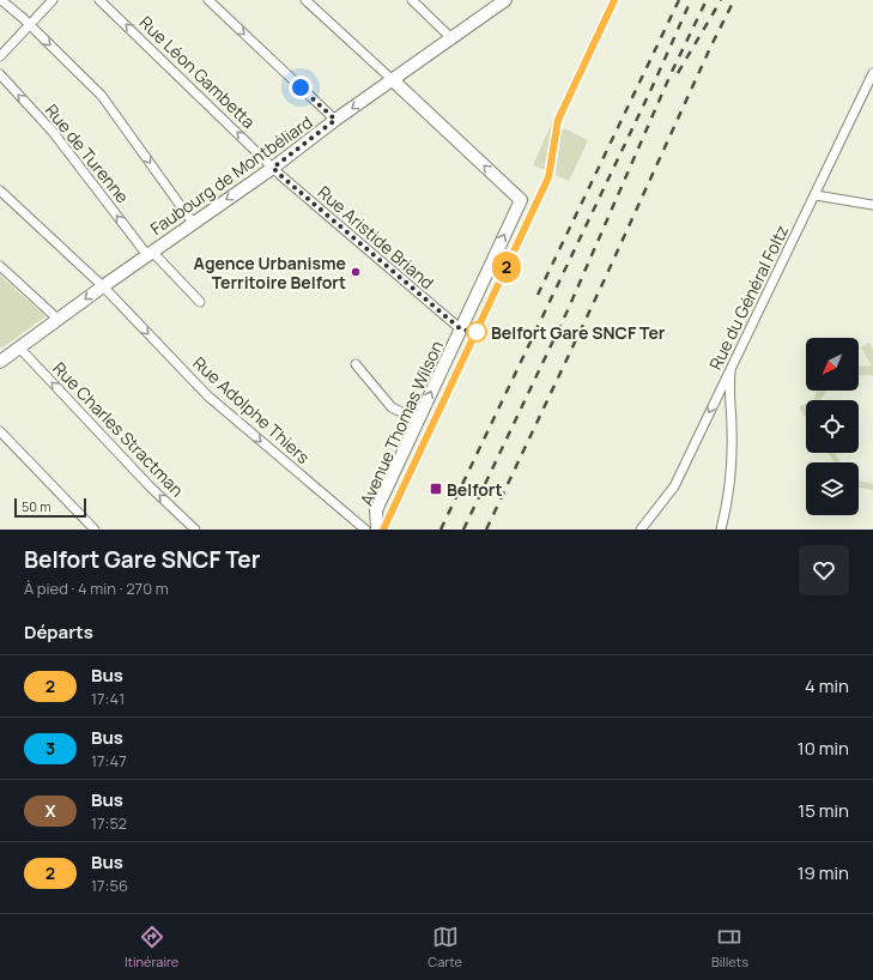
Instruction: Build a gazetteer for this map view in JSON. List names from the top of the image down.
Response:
{
  "streets": {
    "main road": ["Faubourg de Montbéliard", "Avenue Thomas Wilson"],
    "street": [
      "Rue Léon Gambetta",
      "Rue de Turenne",
      "Rue Aristide Briand",
      "Rue du Général Foltz",
      "Rue Adolphe Thiers",
      "Rue Charles Stractman"
    ]
  },
  "crossings": [
    ["Rue Léon Gambetta", "Faubourg de Montbéliard"],
    ["Rue Léon Gambetta", "Rue Aristide Briand"],
    ["Rue de Turenne", "Faubourg de Montbéliard"],
    ["Faubourg de Montbéliard", "Rue Aristide Briand"],
    ["Faubourg de Montbéliard", "Rue Adolphe Thiers"],
    ["Faubourg de Montbéliard", "Avenue Thomas Wilson"],
    ["Faubourg de Montbéliard", "Rue Charles Stractman"],
    ["Rue Aristide Briand", "Avenue Thomas Wilson"]
  ],
  "one_way": [
    "Faubourg de Montbéliard",
    "Rue du Général Foltz",
    "Rue Adolphe Thiers",
    "Avenue Thomas Wilson"
  ],
  "places": {
    "other": ["Agence Urbanisme Territoire Belfort", "Belfort Gare SNCF Ter"],
    "transit": ["Belfort"]
  },
  "lines": ["bus line 2"],
  "scale_bar": "50 m",
  "north": "bottom left",
  "page": {
    "on_map": "2",
    "scale": "50 m",
    "heading": [
      ["Belfort Gare SNCF Ter", "À pied · 4 min · 270 m"],
      "Départs"
    ],
    "list": [
      {
        "mark": "2",
        "name": "Bus",
        "note": "17:41",
        "value": "4 min"
      },
      {
        "mark": "3",
        "name": "Bus",
        "note": "17:47",
        "value": "10 min"
      },
      {
        "mark": "X",
        "name": "Bus",
        "note": "17:52",
        "value": "15 min"
      },
      {
        "mark": "2",
        "name": "Bus",
        "note": "17:56",
        "value": "19 min"
      }
    ],
    "tabs": ["Itinéraire", "Carte", "Billets"]
  }
}
